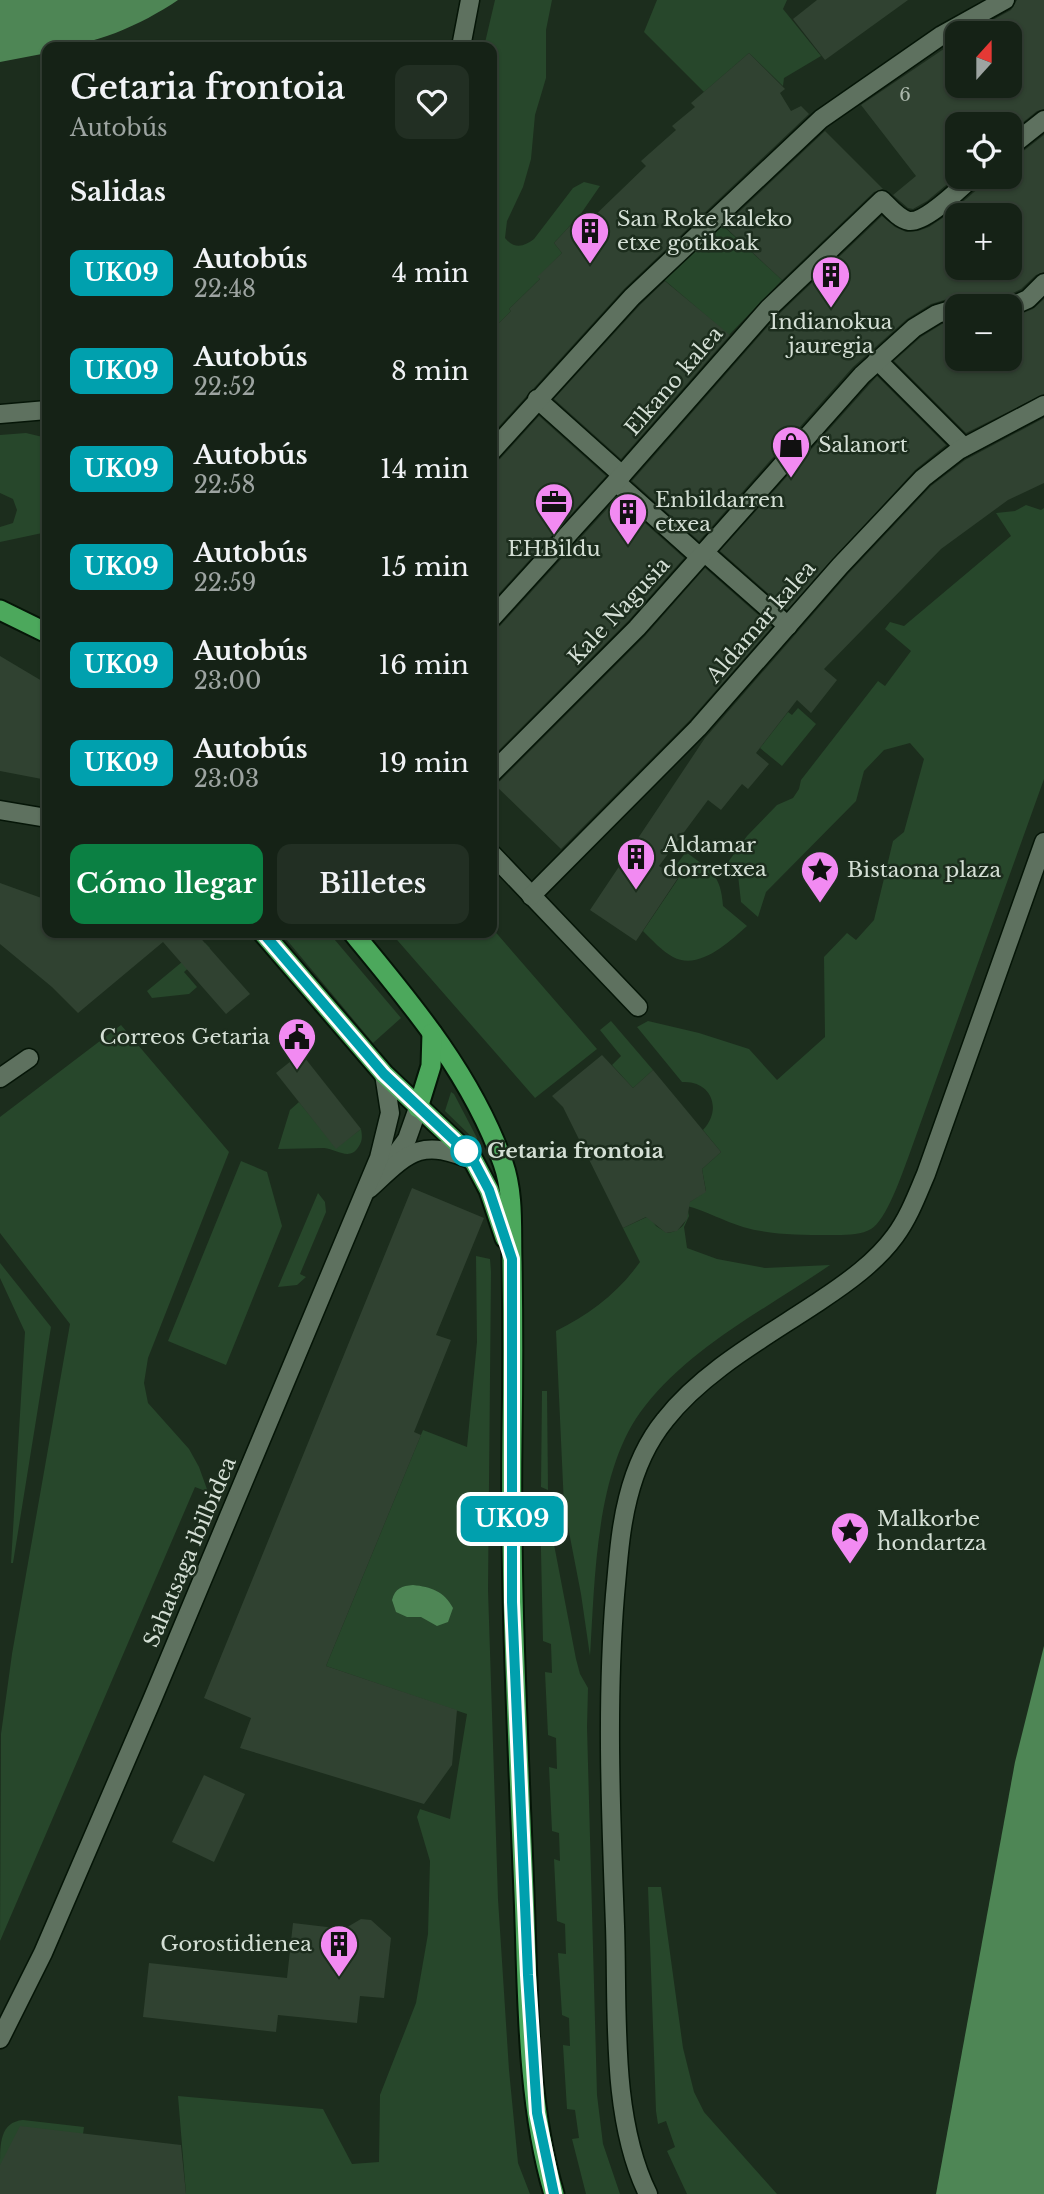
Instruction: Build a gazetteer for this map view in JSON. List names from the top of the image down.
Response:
{
  "streets": {
    "street": [
      "Elkano kalea",
      "Kale Nagusia",
      "Aldamar kalea",
      "Sahatsaga ibilbidea"
    ]
  },
  "places": {
    "building": [
      "San Roke kaleko etxe gotikoak",
      "Indianokua jauregia",
      "Enbildarren etxea",
      "Aldamar dorretxea",
      "Gorostidienea"
    ],
    "shop": ["Salanort"],
    "office": ["EHBildu"],
    "place": ["Bistaona plaza", "Malkorbe hondartza"],
    "public building": ["Correos Getaria"],
    "other": ["Getaria frontoia"]
  },
  "lines": ["bus line UK09"],
  "house_numbers": ["6"],
  "north": "top",
  "page": {
    "on_map": "UK09",
    "map_buttons": ["+", "−"],
    "heading": [
      ["Getaria frontoia", "Autobús"],
      "Salidas"
    ],
    "list": [
      {
        "mark": "UK09",
        "name": "Autobús",
        "note": "22:48",
        "value": "4 min"
      },
      {
        "mark": "UK09",
        "name": "Autobús",
        "note": "22:52",
        "value": "8 min"
      },
      {
        "mark": "UK09",
        "name": "Autobús",
        "note": "22:58",
        "value": "14 min"
      },
      {
        "mark": "UK09",
        "name": "Autobús",
        "note": "22:59",
        "value": "15 min"
      },
      {
        "mark": "UK09",
        "name": "Autobús",
        "note": "23:00",
        "value": "16 min"
      },
      {
        "mark": "UK09",
        "name": "Autobús",
        "note": "23:03",
        "value": "19 min"
      }
    ],
    "buttons": ["Cómo llegar", "Billetes"]
  }
}
